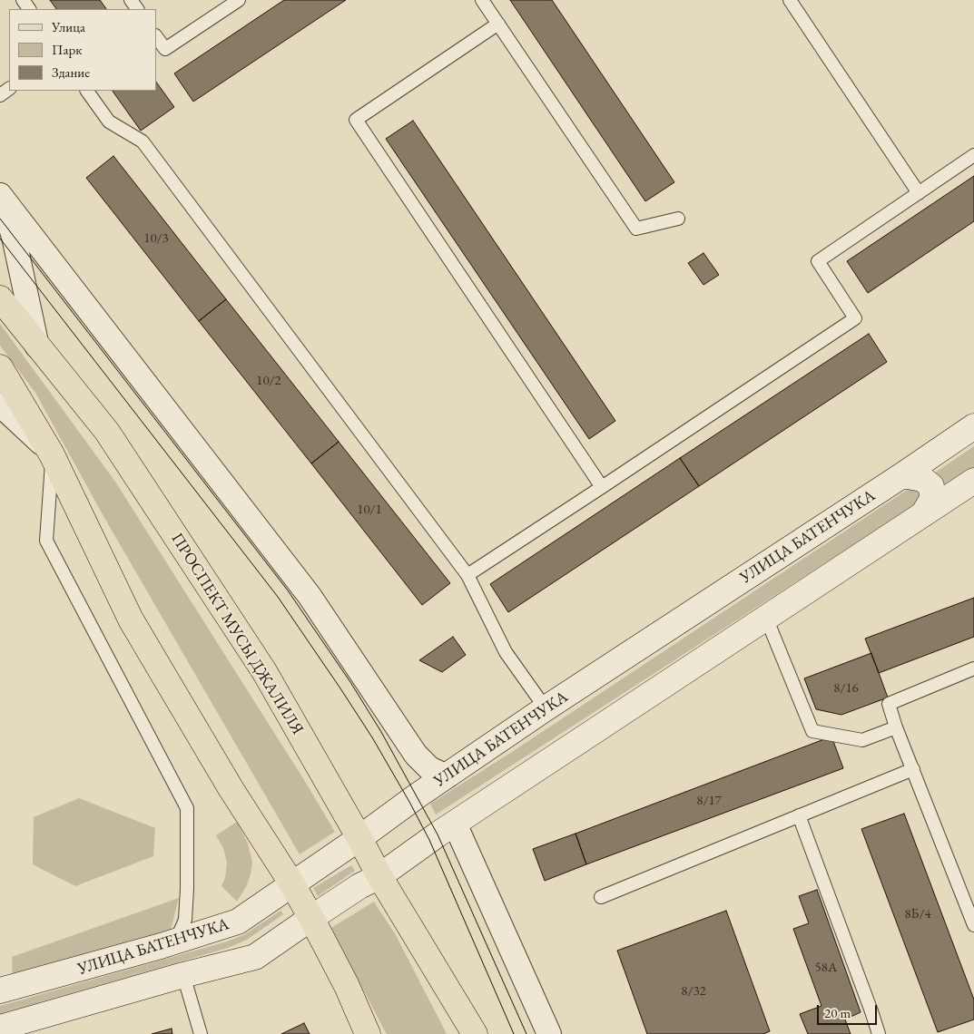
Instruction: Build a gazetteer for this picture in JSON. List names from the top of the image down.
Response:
{
  "streets": {
    "main road": ["УЛИЦА БАТЕНЧУКА", "ПРОСПЕКТ МУСЫ ДЖАЛИЛЯ"]
  },
  "crossings": [
    ["УЛИЦА БАТЕНЧУКА", "ПРОСПЕКТ МУСЫ ДЖАЛИЛЯ"]
  ],
  "house_numbers": [
    "10/3",
    "10/2",
    "10/1",
    "8/16",
    "8/17",
    "8Б/4",
    "58А",
    "8/32"
  ],
  "legend": ["Улица", "Парк", "Здание"],
  "scale_bar": "20 m"
}
